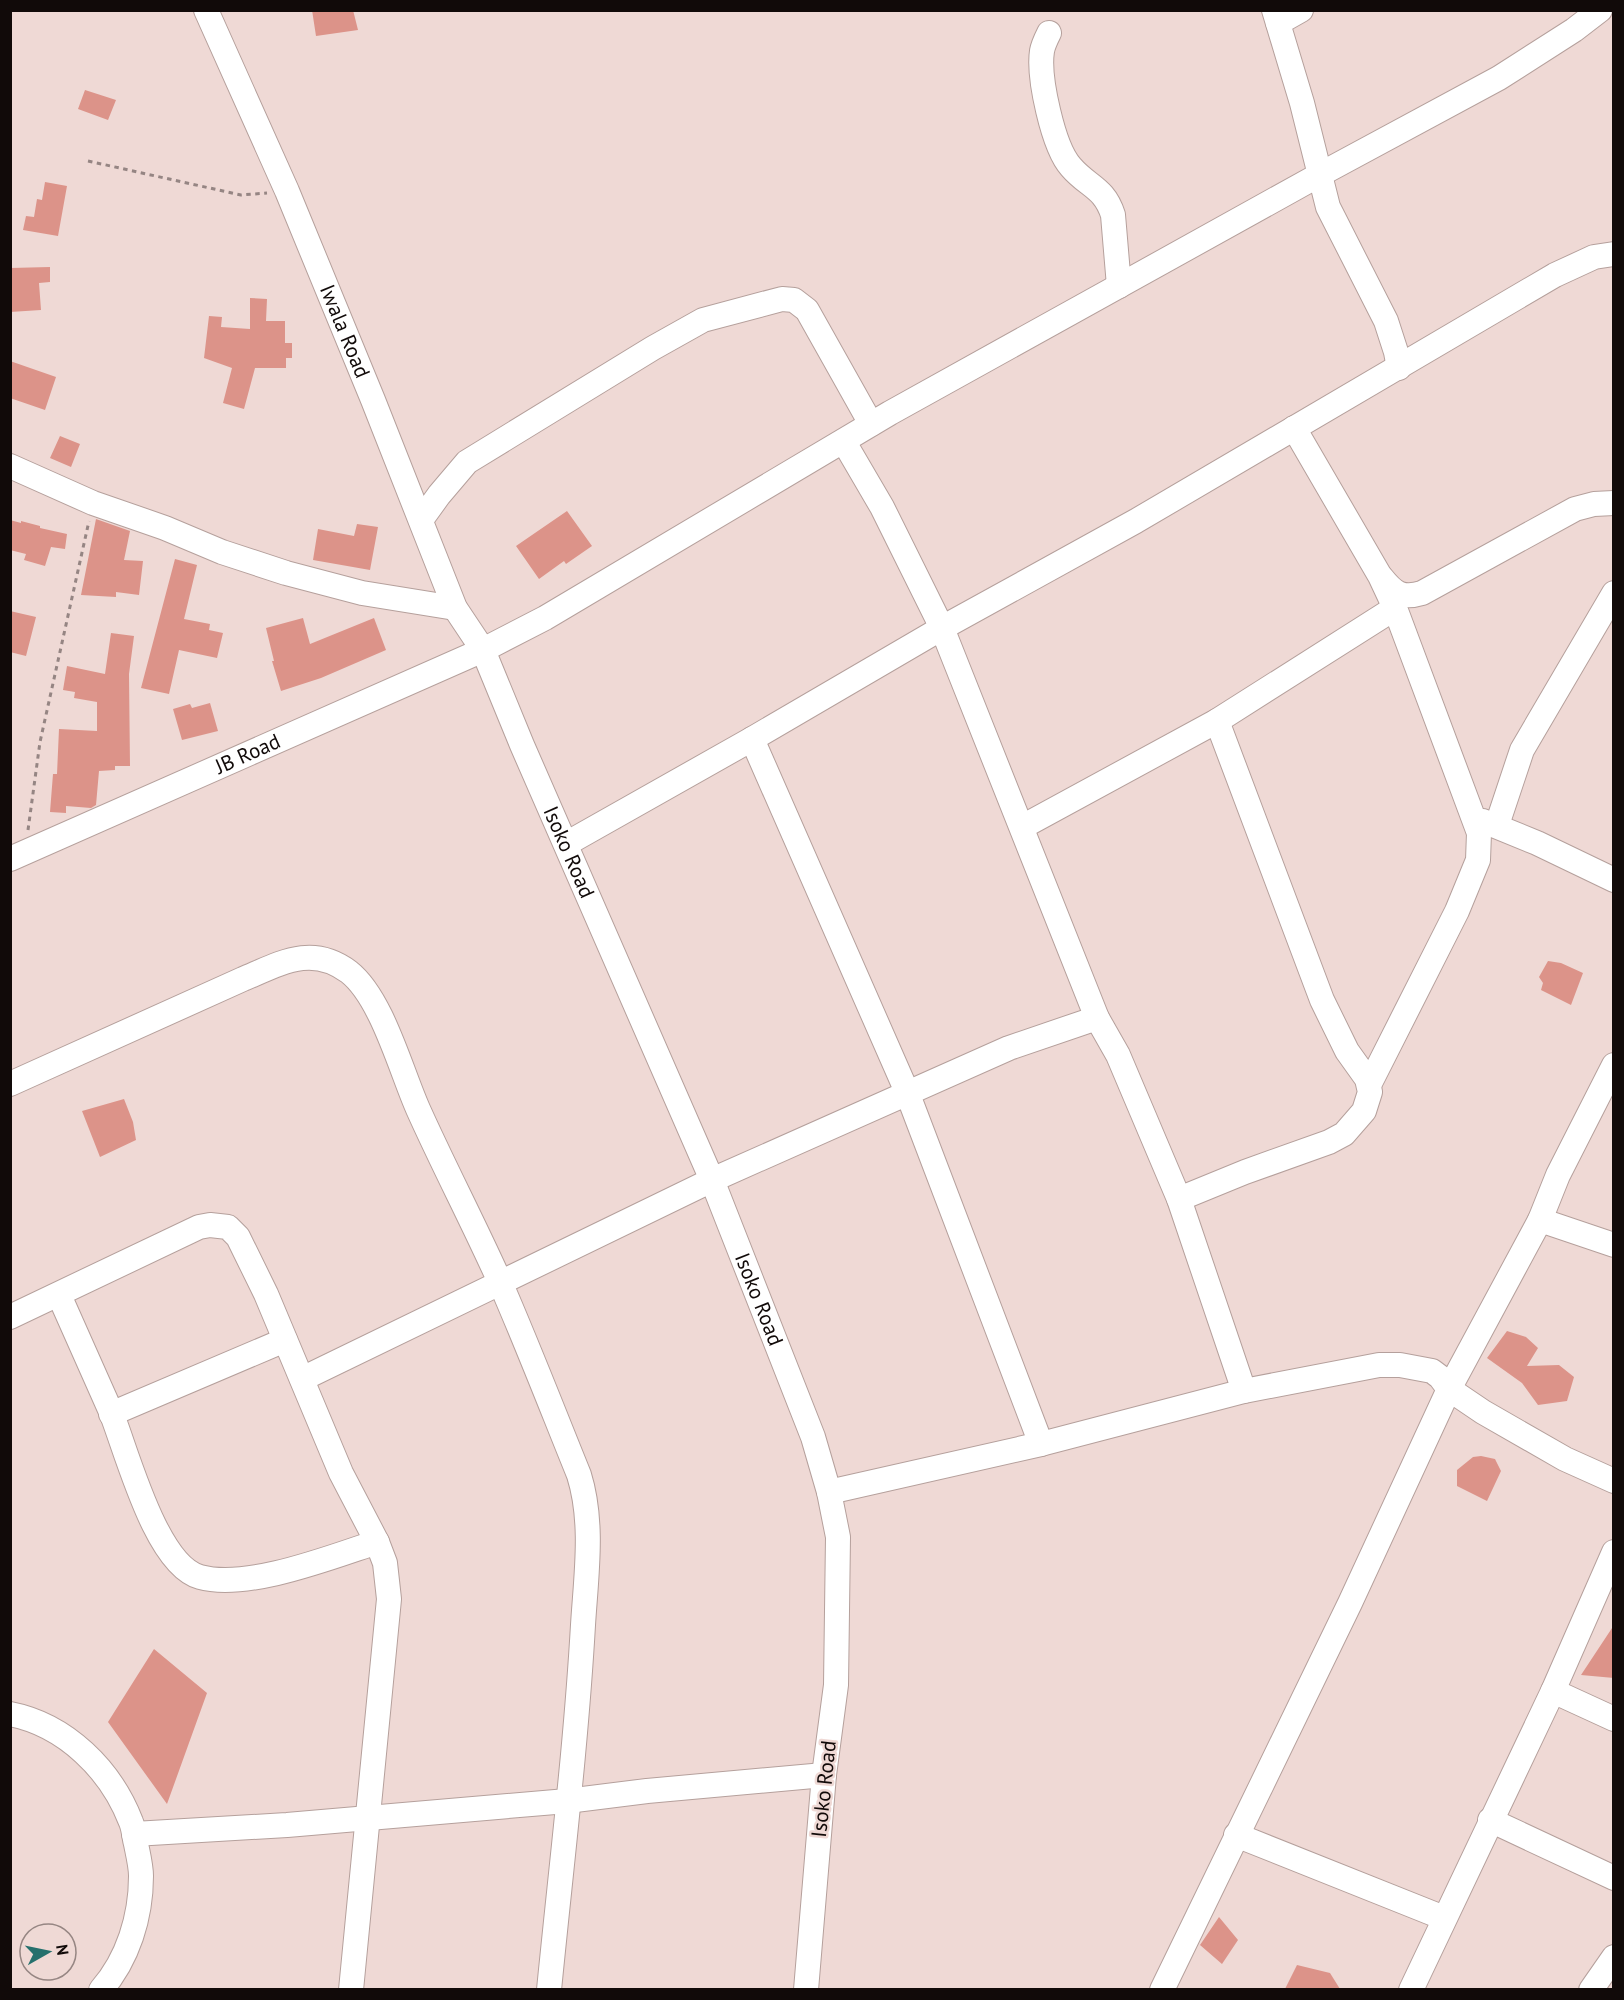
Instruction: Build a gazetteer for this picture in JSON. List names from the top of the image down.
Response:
{
  "streets": {
    "street": ["Iwala Road", "JB Road", "Isoko Road"]
  },
  "crossings": [
    ["Iwala Road", "JB Road"],
    ["Iwala Road", "Isoko Road"],
    ["JB Road", "Isoko Road"]
  ],
  "north": "right"
}
